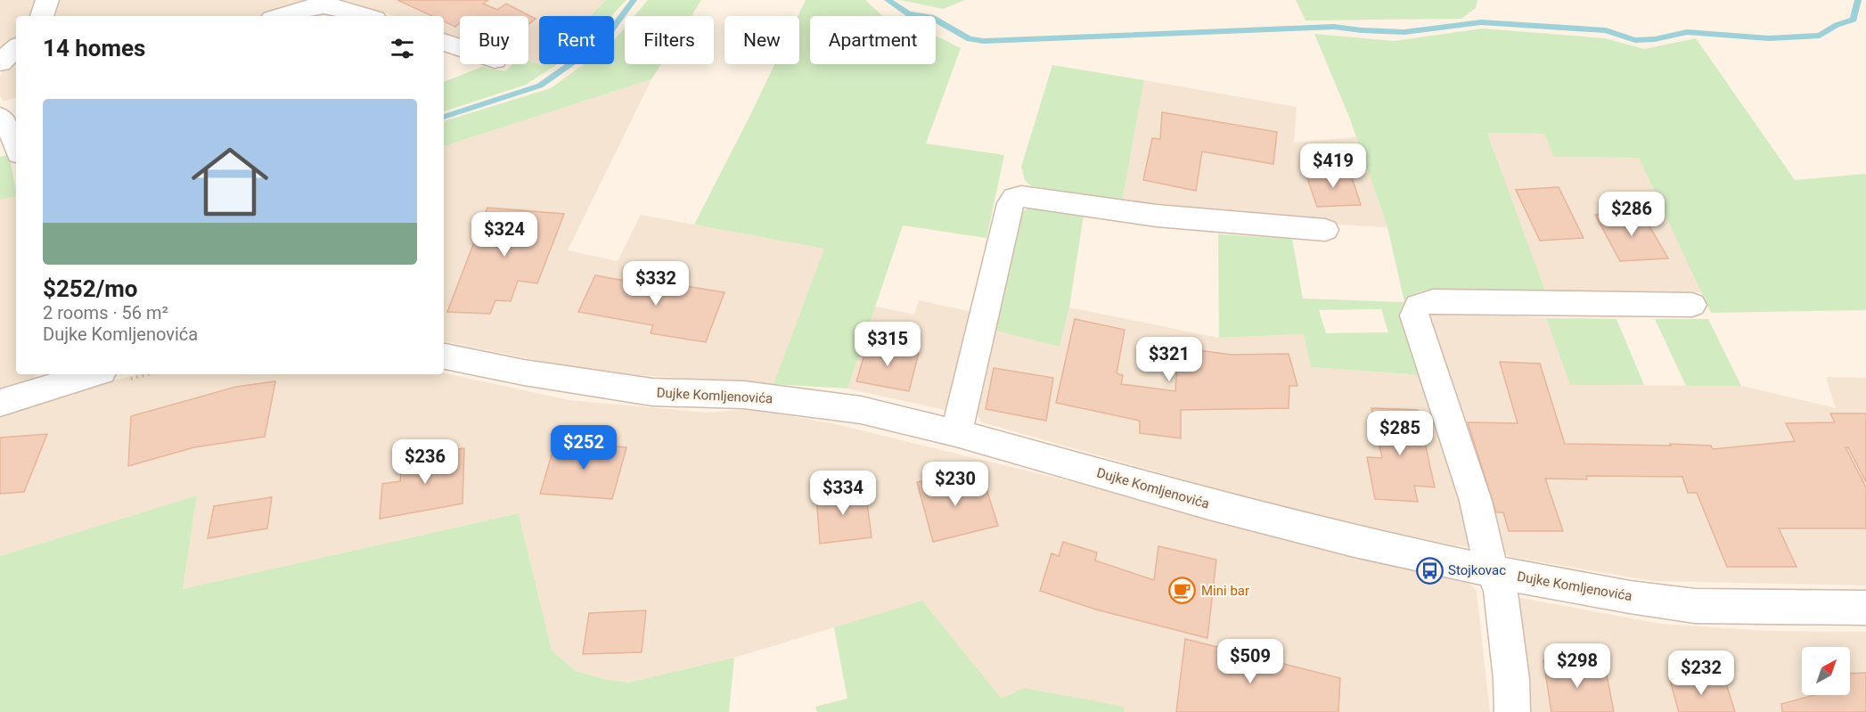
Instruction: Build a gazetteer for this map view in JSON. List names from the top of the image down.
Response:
{
  "streets": {
    "street": ["Dujke Komljenovića"]
  },
  "places": {
    "bus stop": ["Stojkovac"],
    "cafe": ["Mini bar"]
  },
  "north": "top right",
  "page": {
    "chip": [
      "Buy",
      "Rent",
      "Filters",
      "New",
      "Apartment"
    ],
    "heading": "14 homes",
    "list": [
      {
        "name": "$252/mo",
        "note": "2 rooms · 56 m² · Dujke Komljenovića"
      }
    ],
    "price": [
      "$419",
      "$286",
      "$324",
      "$332",
      "$315",
      "$321",
      "$285",
      "$252",
      "$236",
      "$230",
      "$334",
      "$509",
      "$298",
      "$232"
    ]
  }
}
